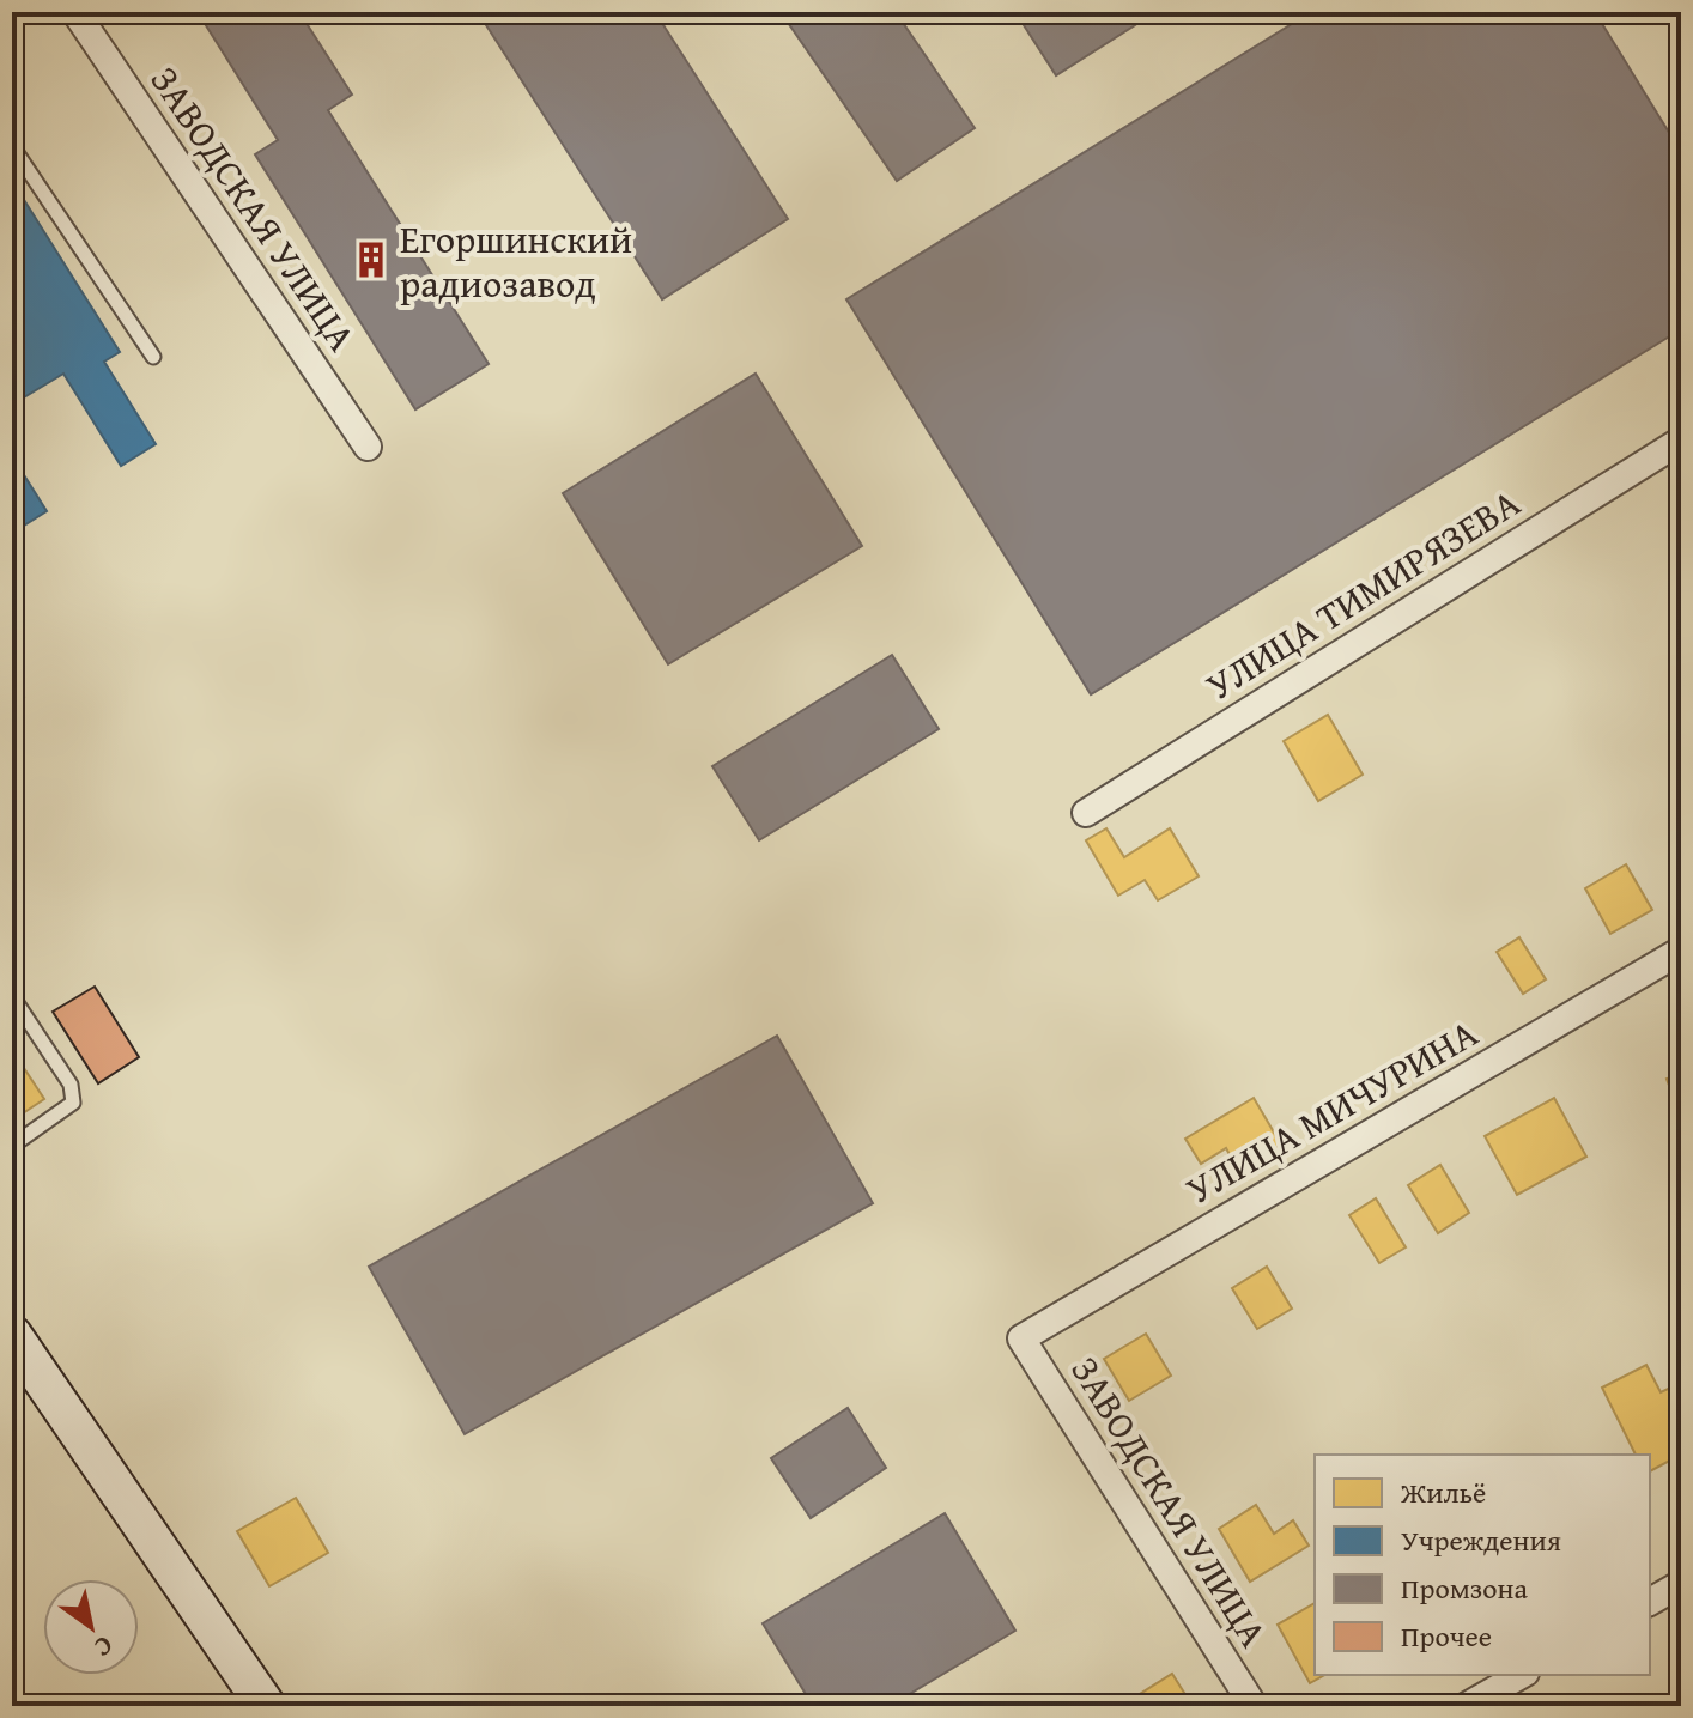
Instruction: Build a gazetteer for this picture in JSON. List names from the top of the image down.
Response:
{
  "streets": {
    "street": ["ЗАВОДСКАЯ УЛИЦА", "УЛИЦА ТИМИРЯЗЕВА", "УЛИЦА МИЧУРИНА"]
  },
  "crossings": [
    ["ЗАВОДСКАЯ УЛИЦА", "УЛИЦА МИЧУРИНА"]
  ],
  "places": {
    "building": ["Егоршинский радиозавод"]
  },
  "legend": [
    "Жильё",
    "Учреждения",
    "Промзона",
    "Прочее"
  ],
  "north": "bottom right"
}
